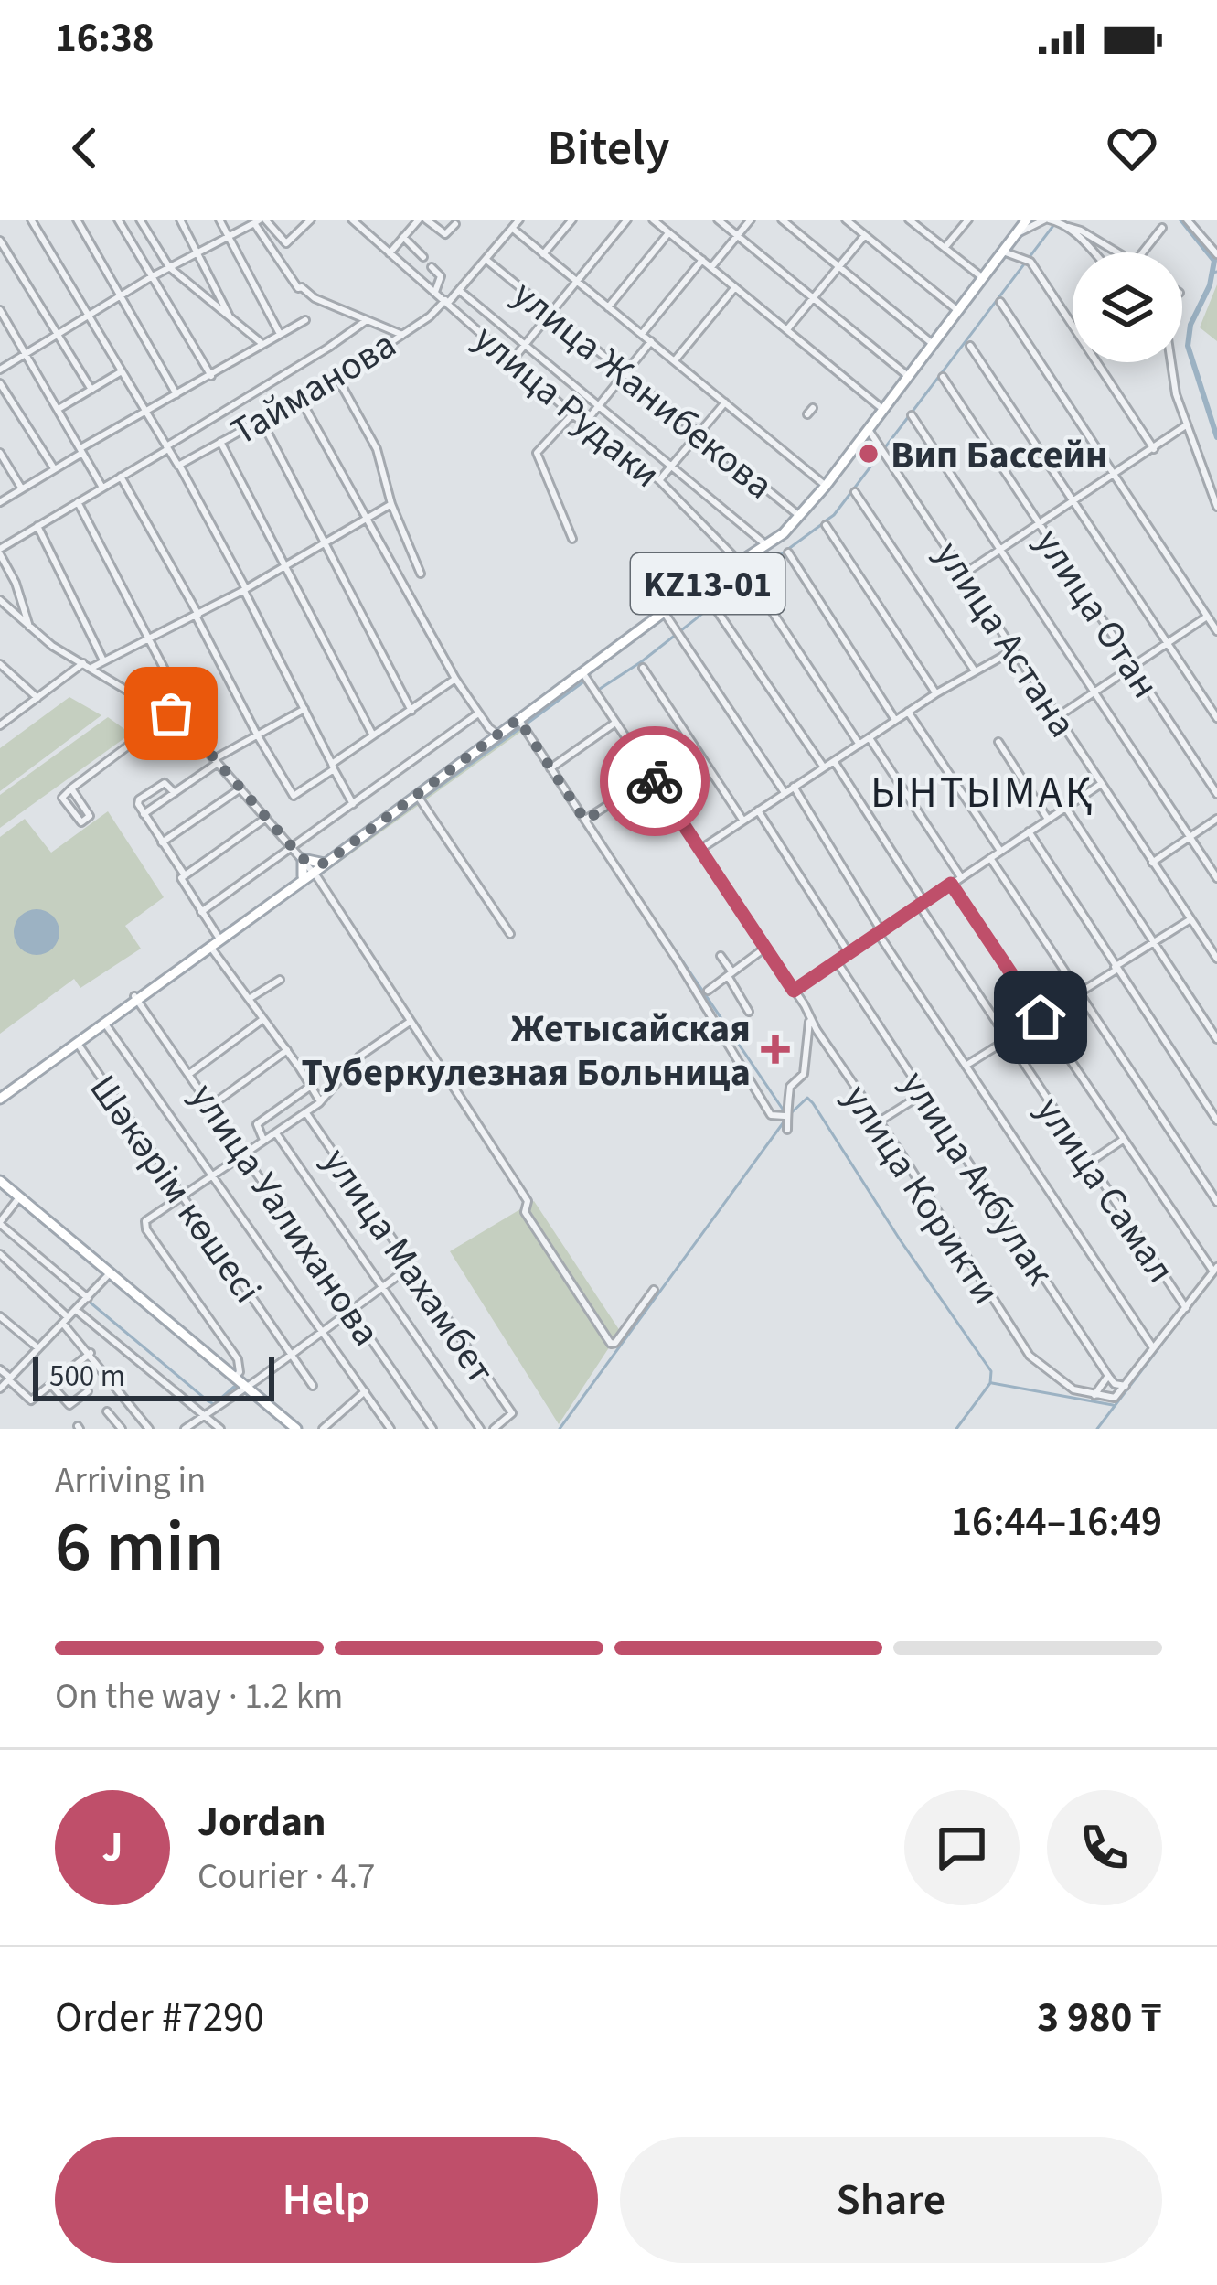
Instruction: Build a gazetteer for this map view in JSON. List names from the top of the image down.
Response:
{
  "streets": {
    "main road": ["KZ13-01"],
    "street": [
      "Тайманова",
      "улица Жанибекова",
      "улица Рудаки",
      "улица Отан",
      "улица Астана",
      "улица Акбулак",
      "Шәкәрім көшесі",
      "улица Самал",
      "улица Корикти",
      "улица Уалиханова",
      "улица Махамбет"
    ]
  },
  "crossings": [
    ["Тайманова", "улица Жанибекова"],
    ["Тайманова", "улица Рудаки"],
    ["улица Жанибекова", "KZ13-01"],
    ["улица Рудаки", "KZ13-01"],
    ["KZ13-01", "улица Астана"],
    ["KZ13-01", "Шәкәрім көшесі"],
    ["KZ13-01", "улица Корикти"],
    ["KZ13-01", "улица Уалиханова"],
    ["KZ13-01", "улица Махамбет"],
    ["улица Акбулак", "улица Корикти"]
  ],
  "districts": ["ЫНТЫМАҚ"],
  "places": {
    "other": ["Вип Бассейн"],
    "health": ["Жетысайская Туберкулезная Больница"]
  },
  "scale_bar": "500 m",
  "page": {
    "status": "16:38",
    "header": "Bitely",
    "scale": "500 m",
    "heading": ["6 min", "Arriving in", "16:44–16:49"],
    "panel": [
      "Jordan",
      "Courier · 4.7",
      "Order #7290",
      "3 980 ₸"
    ],
    "bar": "On the way · 1.2 km",
    "round": "J",
    "buttons": ["Help", "Share"]
  }
}
